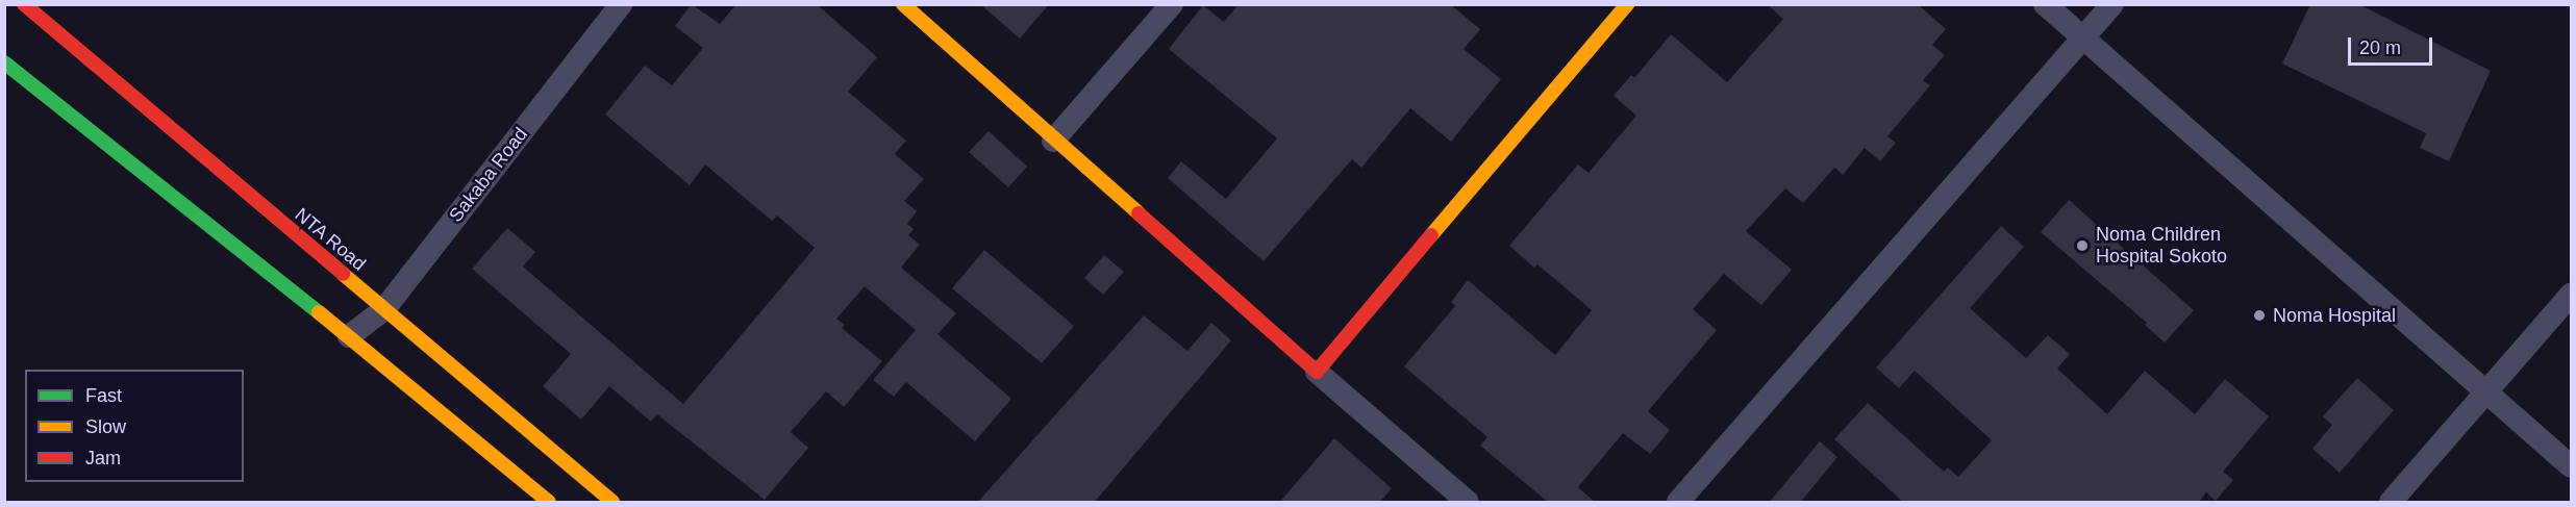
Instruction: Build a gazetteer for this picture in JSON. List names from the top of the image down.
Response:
{
  "streets": {
    "main road": ["NTA Road"],
    "street": ["Sakaba Road"]
  },
  "crossings": [
    ["Sakaba Road", "NTA Road"]
  ],
  "places": ["Noma Children Hospital Sokoto", "Noma Hospital"],
  "legend": ["Fast", "Slow", "Jam"],
  "scale_bar": "20 m"
}
